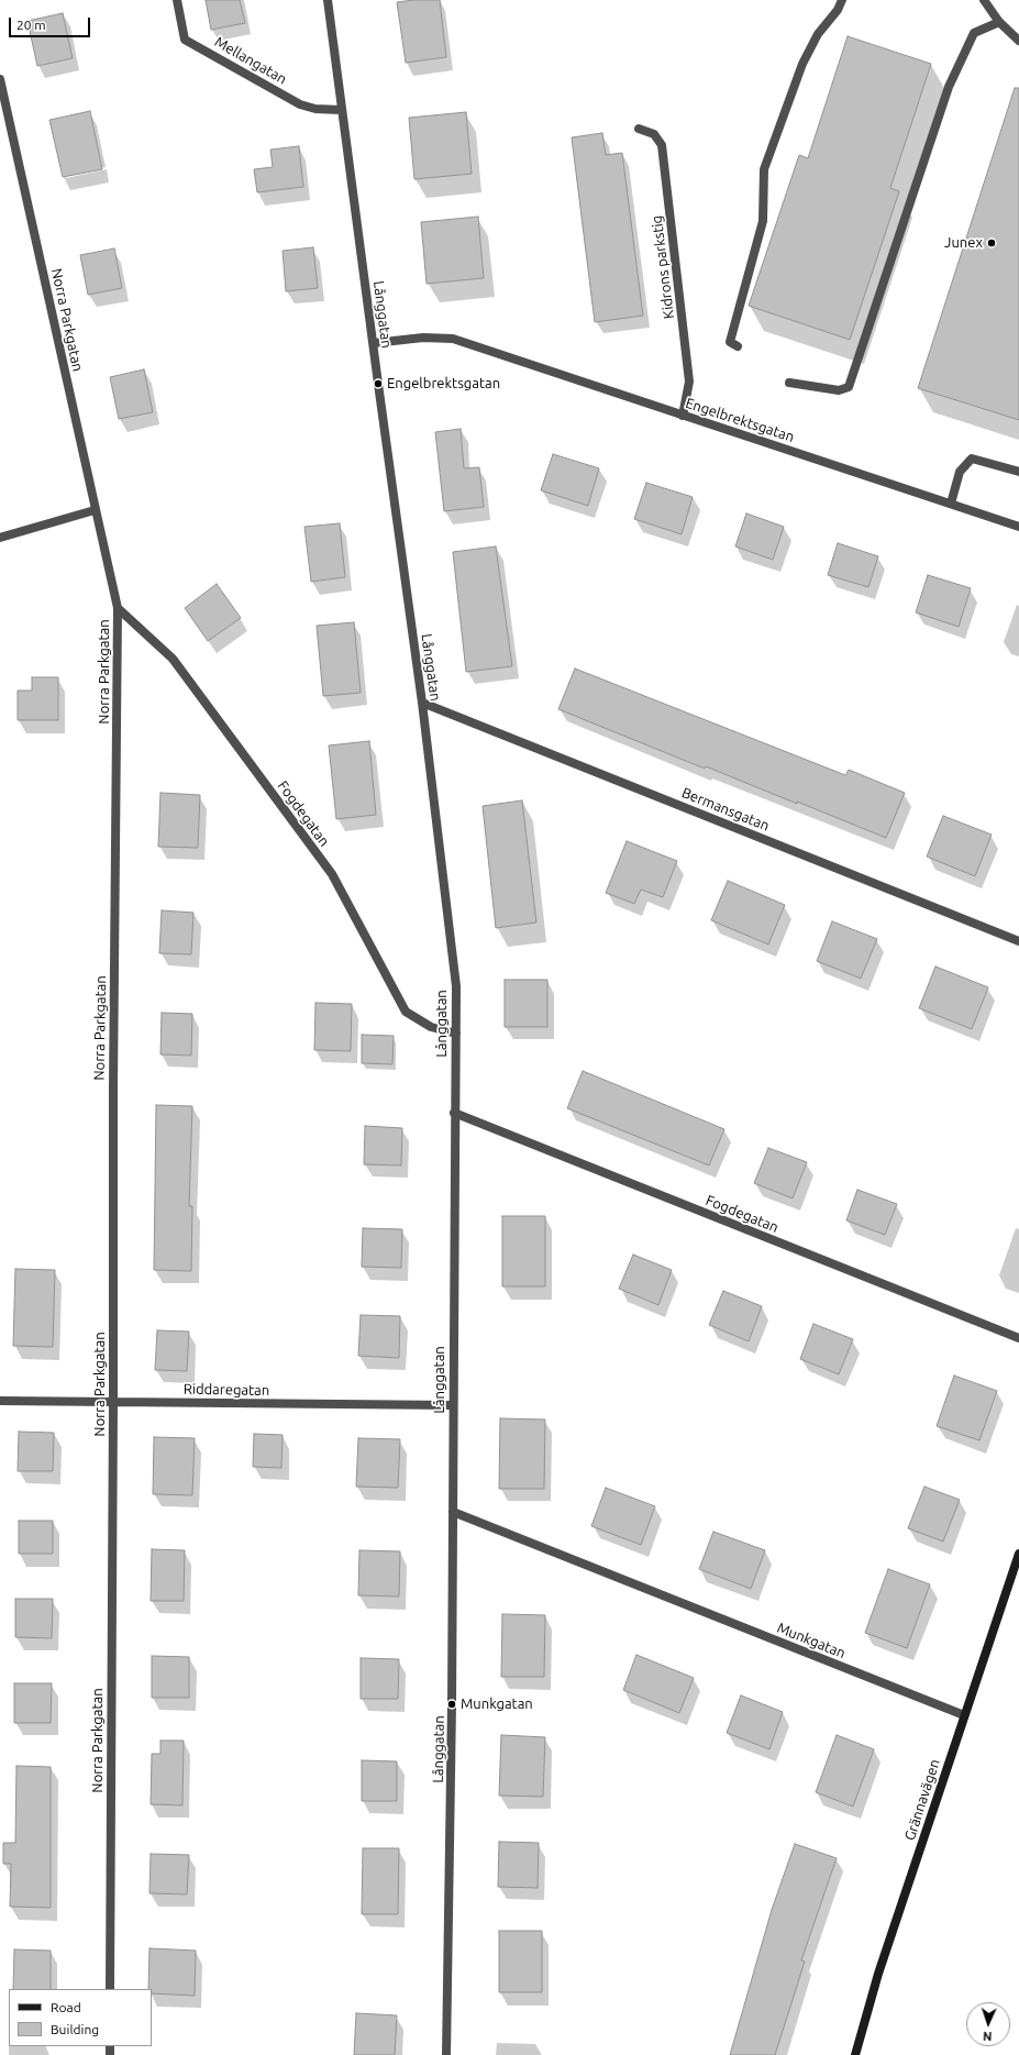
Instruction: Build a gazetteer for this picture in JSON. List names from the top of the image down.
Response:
{
  "streets": {
    "main road": ["Grännavägen"],
    "street": [
      "Mellangatan",
      "Kidrons parkstig",
      "Långgatan",
      "Norra Parkgatan",
      "Engelbrektsgatan",
      "Bermansgatan",
      "Fogdegatan",
      "Riddaregatan",
      "Munkgatan"
    ]
  },
  "crossings": [
    ["Mellangatan", "Långgatan"],
    ["Kidrons parkstig", "Engelbrektsgatan"],
    ["Långgatan", "Engelbrektsgatan"],
    ["Långgatan", "Bermansgatan"],
    ["Långgatan", "Fogdegatan"],
    ["Långgatan", "Riddaregatan"],
    ["Långgatan", "Munkgatan"],
    ["Norra Parkgatan", "Fogdegatan"],
    ["Norra Parkgatan", "Riddaregatan"],
    ["Munkgatan", "Grännavägen"]
  ],
  "places": ["Junex", "Engelbrektsgatan", "Munkgatan"],
  "legend": ["Road", "Building"],
  "scale_bar": "20 m",
  "north": "bottom"
}
